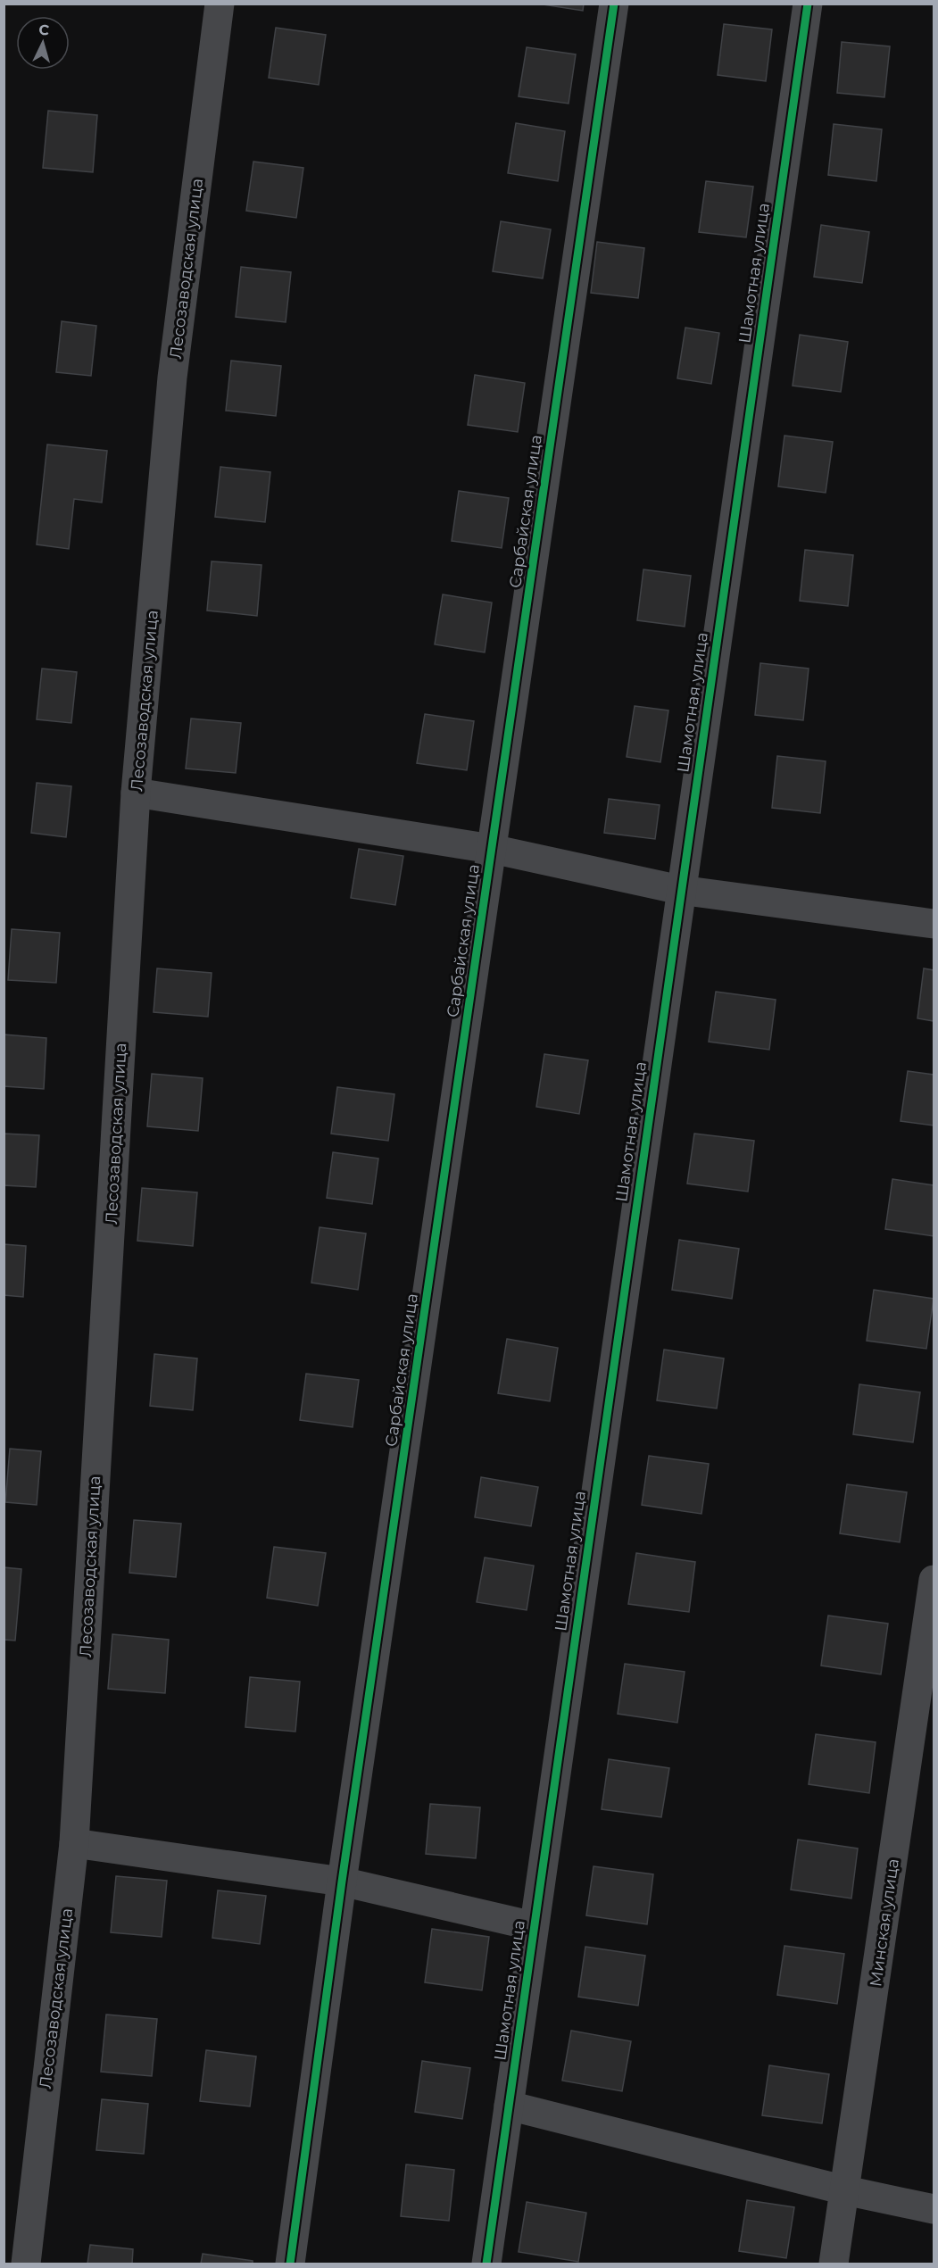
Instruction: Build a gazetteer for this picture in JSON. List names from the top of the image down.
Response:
{
  "streets": {
    "street": [
      "Лесозаводская улица",
      "Шамотная улица",
      "Сарбайская улица",
      "Минская улица"
    ]
  },
  "north": "top"
}
